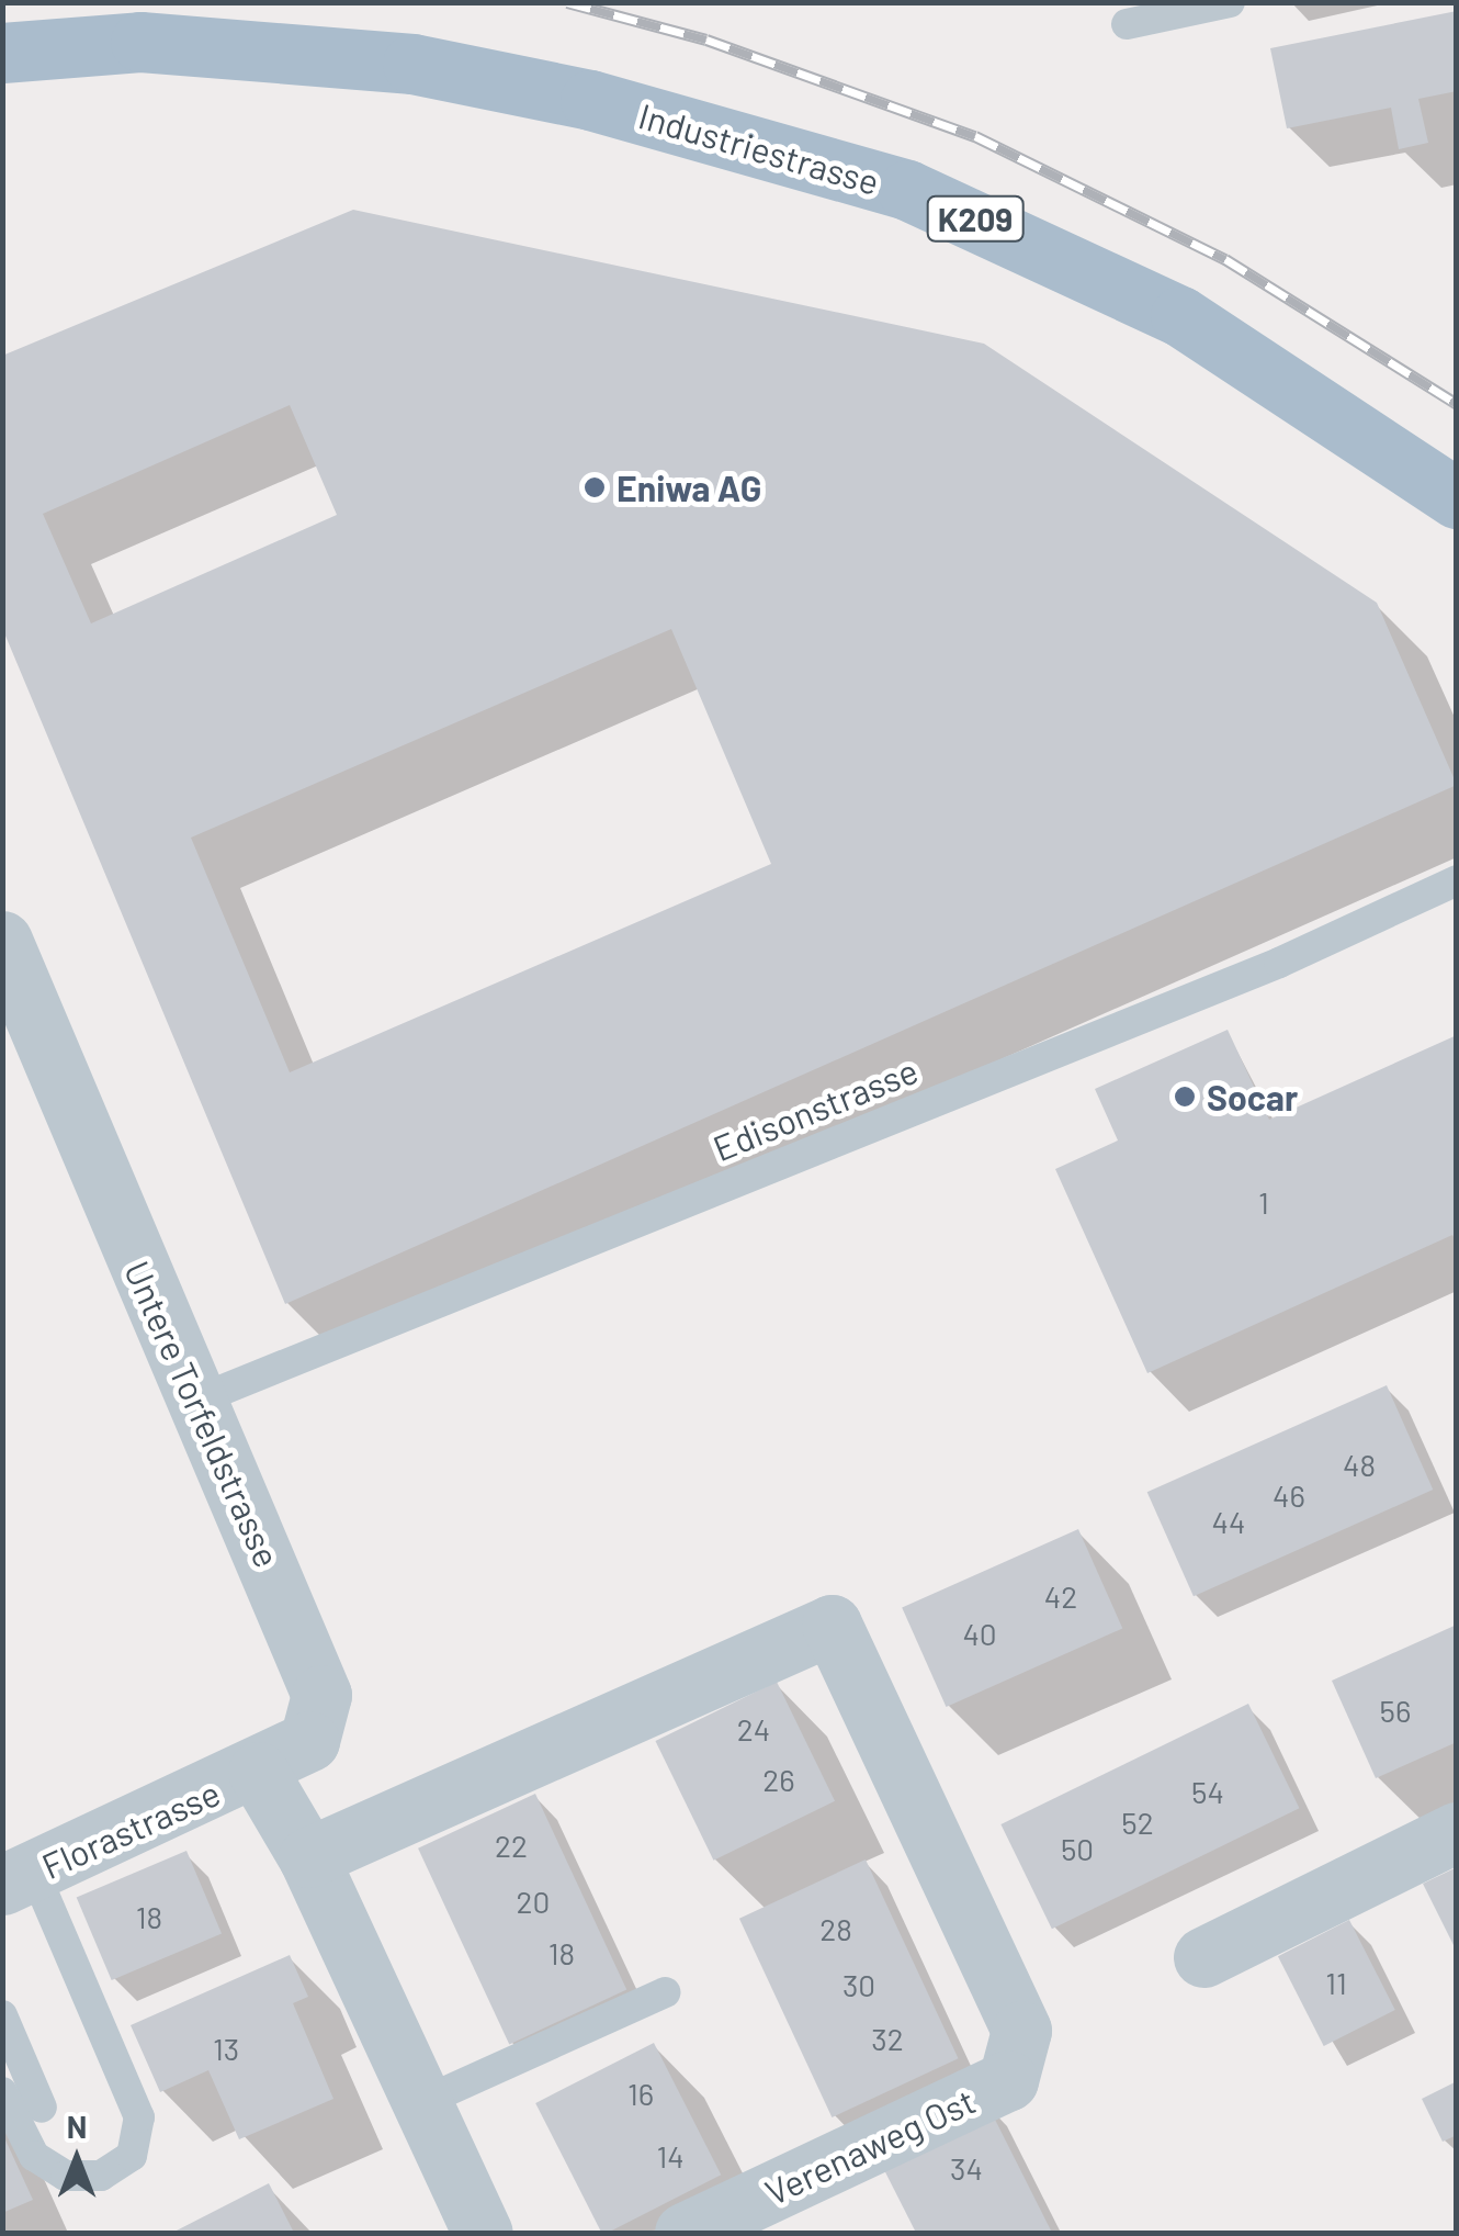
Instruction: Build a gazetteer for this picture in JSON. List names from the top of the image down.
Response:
{
  "streets": {
    "main road": ["Industriestrasse", "K209"],
    "street": ["Untere Torfeldstrasse", "Florastrasse", "Verenaweg Ost"],
    "lane": ["Edisonstrasse"]
  },
  "crossings": [
    ["Edisonstrasse", "Untere Torfeldstrasse"],
    ["Untere Torfeldstrasse", "Florastrasse"]
  ],
  "places": ["Eniwa AG", "Socar"],
  "house_numbers": [
    "1",
    "48",
    "46",
    "44",
    "42",
    "40",
    "56",
    "24",
    "26",
    "54",
    "52",
    "22",
    "50",
    "20",
    "18",
    "28",
    "18",
    "11",
    "30",
    "32",
    "13",
    "16",
    "14",
    "34"
  ],
  "north": "top"
}
